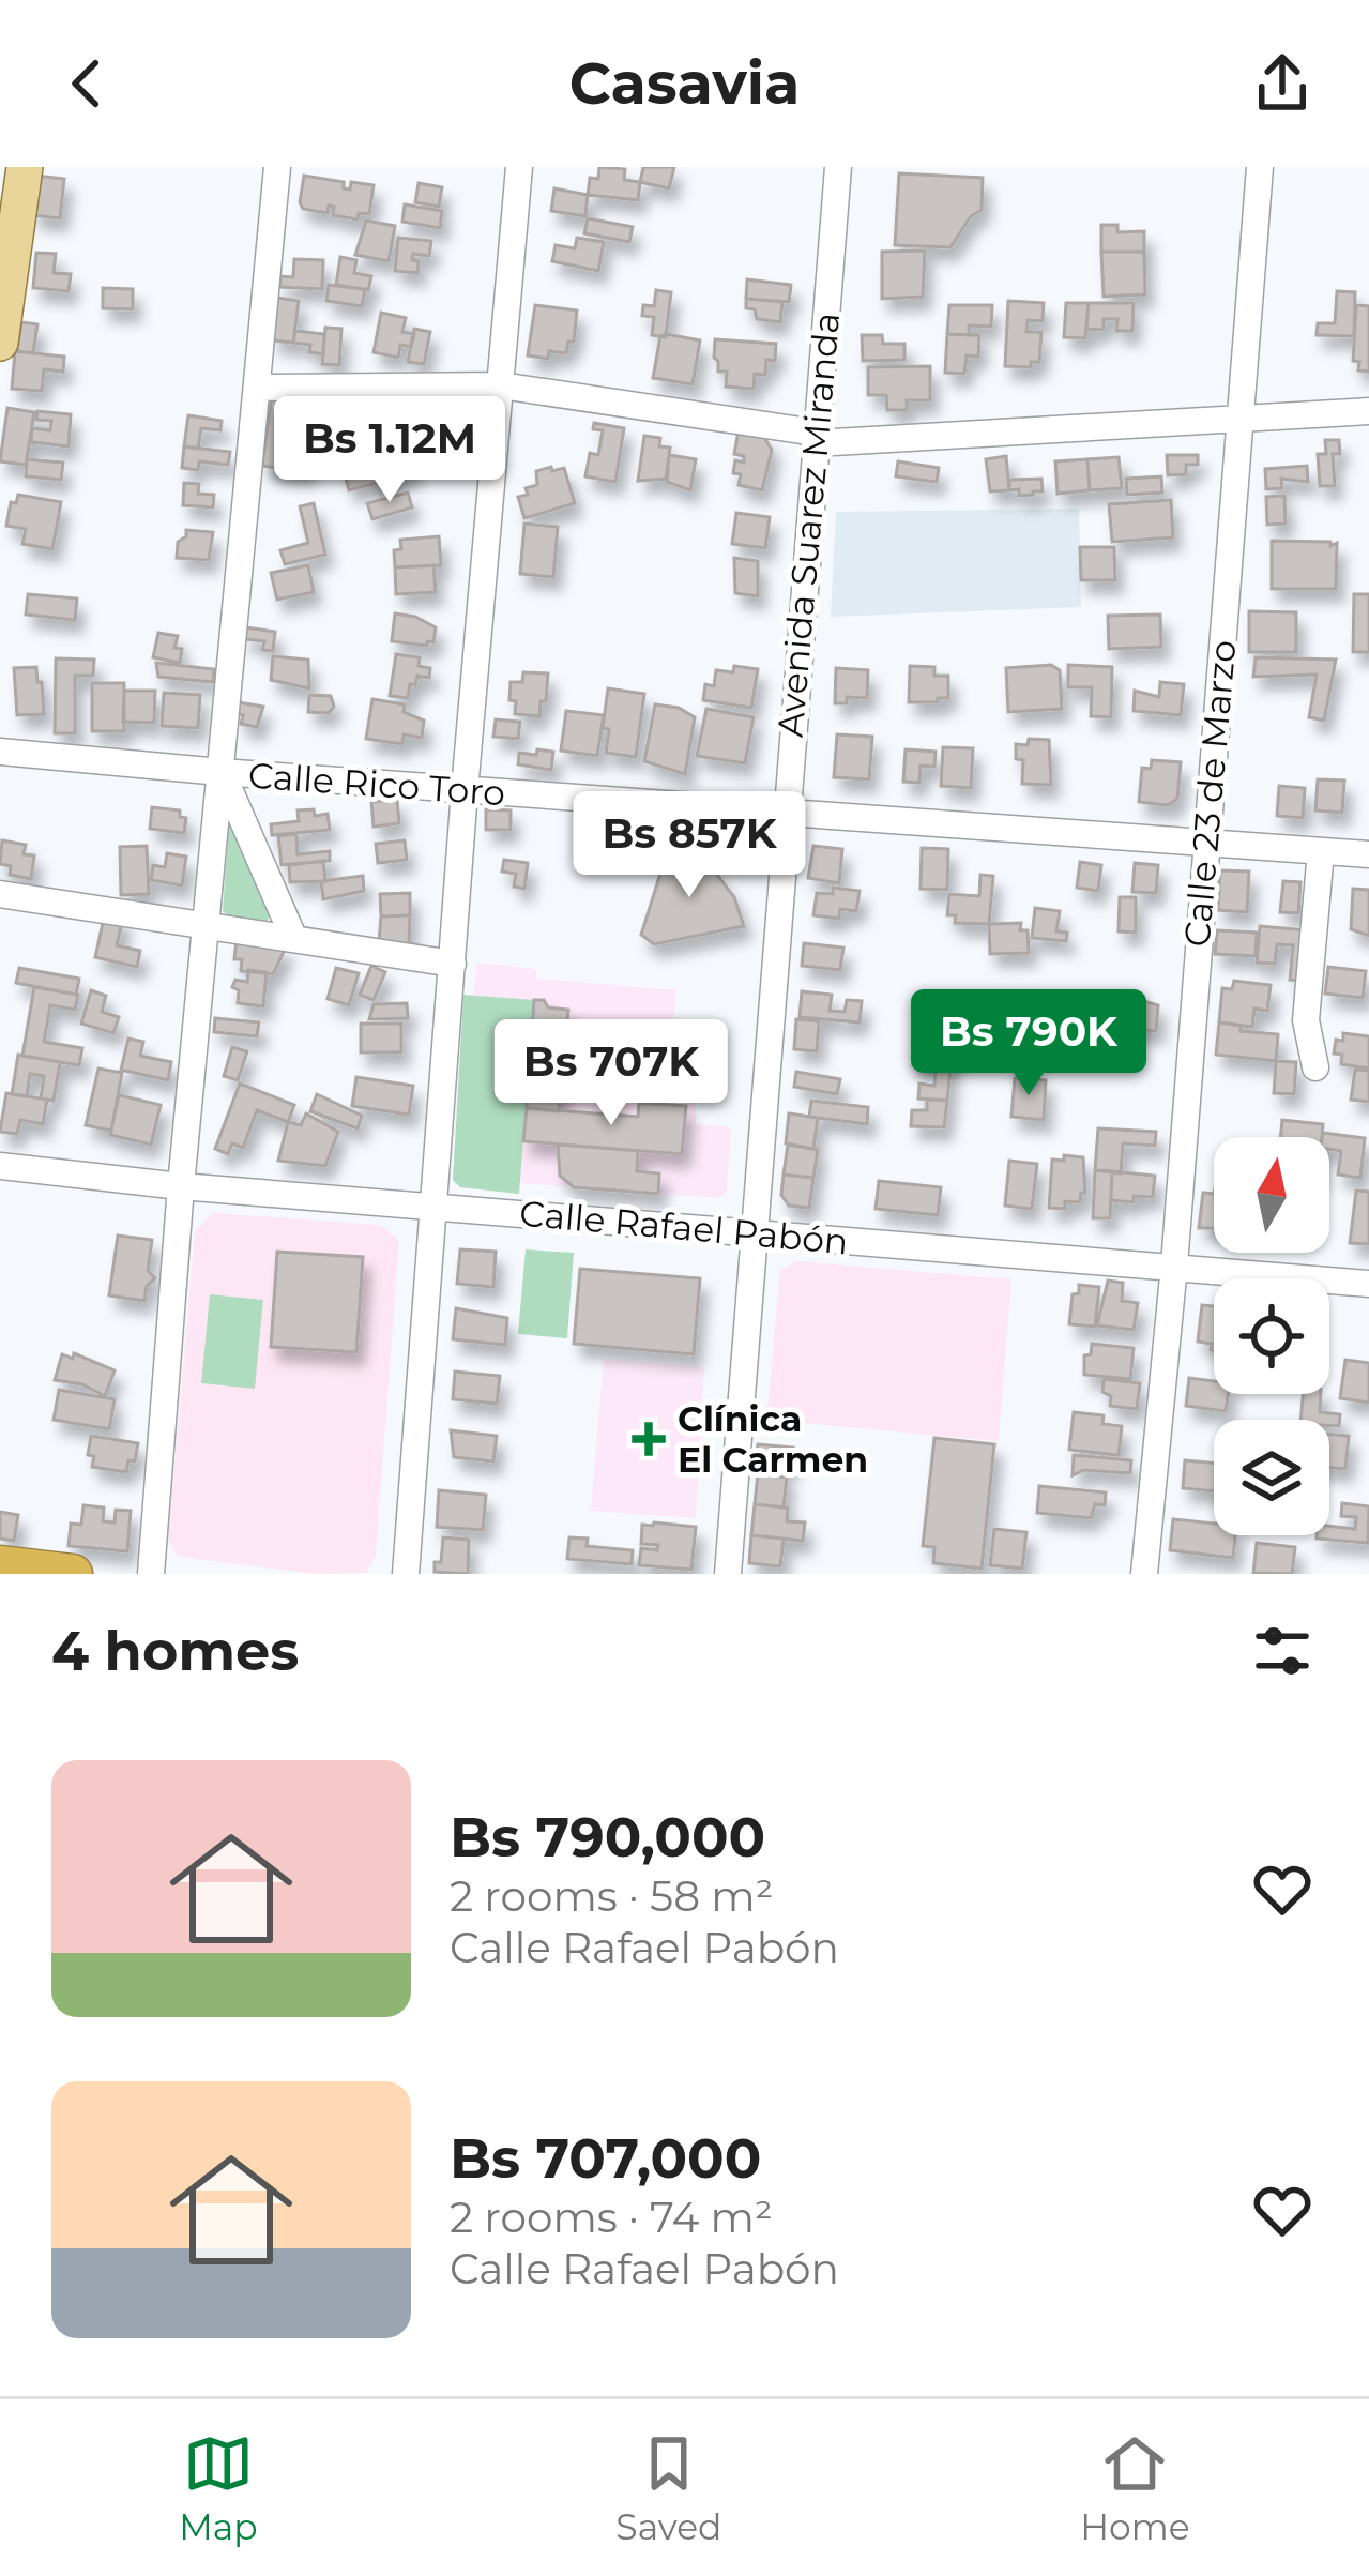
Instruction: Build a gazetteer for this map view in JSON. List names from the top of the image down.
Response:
{
  "streets": {
    "street": [
      "Avenida Suarez Miranda",
      "Calle Rico Toro",
      "Calle 23 de Marzo",
      "Calle Rafael Pabón"
    ]
  },
  "crossings": [
    ["Avenida Suarez Miranda", "Calle Rico Toro"],
    ["Avenida Suarez Miranda", "Calle Rafael Pabón"],
    ["Calle Rico Toro", "Calle 23 de Marzo"],
    ["Calle 23 de Marzo", "Calle Rafael Pabón"]
  ],
  "places": {
    "health": ["Clínica El Carmen"]
  },
  "north": "top",
  "page": {
    "header": "Casavia",
    "price": [
      "Bs 1.12M",
      "Bs 857K",
      "Bs 790K",
      "Bs 707K"
    ],
    "heading": "4 homes",
    "list": [
      {
        "name": "Bs 790,000",
        "note": "2 rooms · 58 m² · Calle Rafael Pabón"
      },
      {
        "name": "Bs 707,000",
        "note": "2 rooms · 74 m² · Calle Rafael Pabón"
      }
    ],
    "tabs": ["Map", "Saved", "Home"]
  }
}
